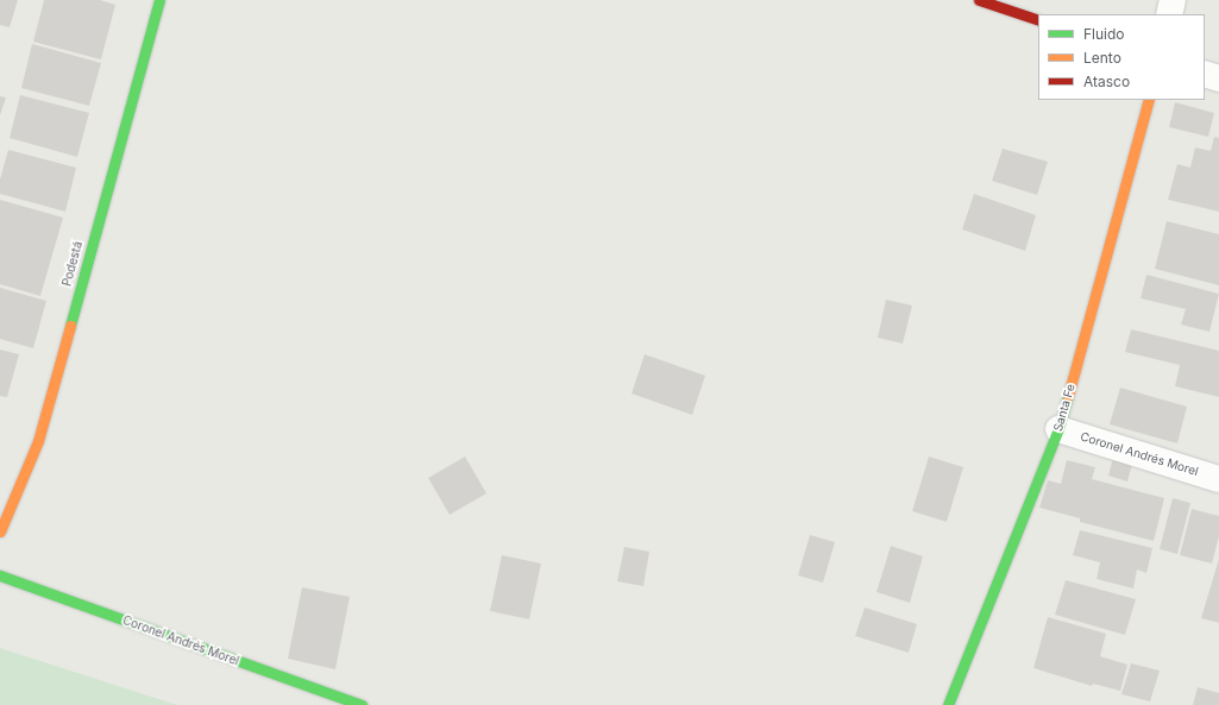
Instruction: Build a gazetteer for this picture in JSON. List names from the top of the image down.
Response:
{
  "streets": {
    "street": ["Podestá", "Santa Fe", "Coronel Andrés Morel"]
  },
  "crossings": [
    ["Santa Fe", "Coronel Andrés Morel"]
  ],
  "legend": ["Fluido", "Lento", "Atasco"]
}
